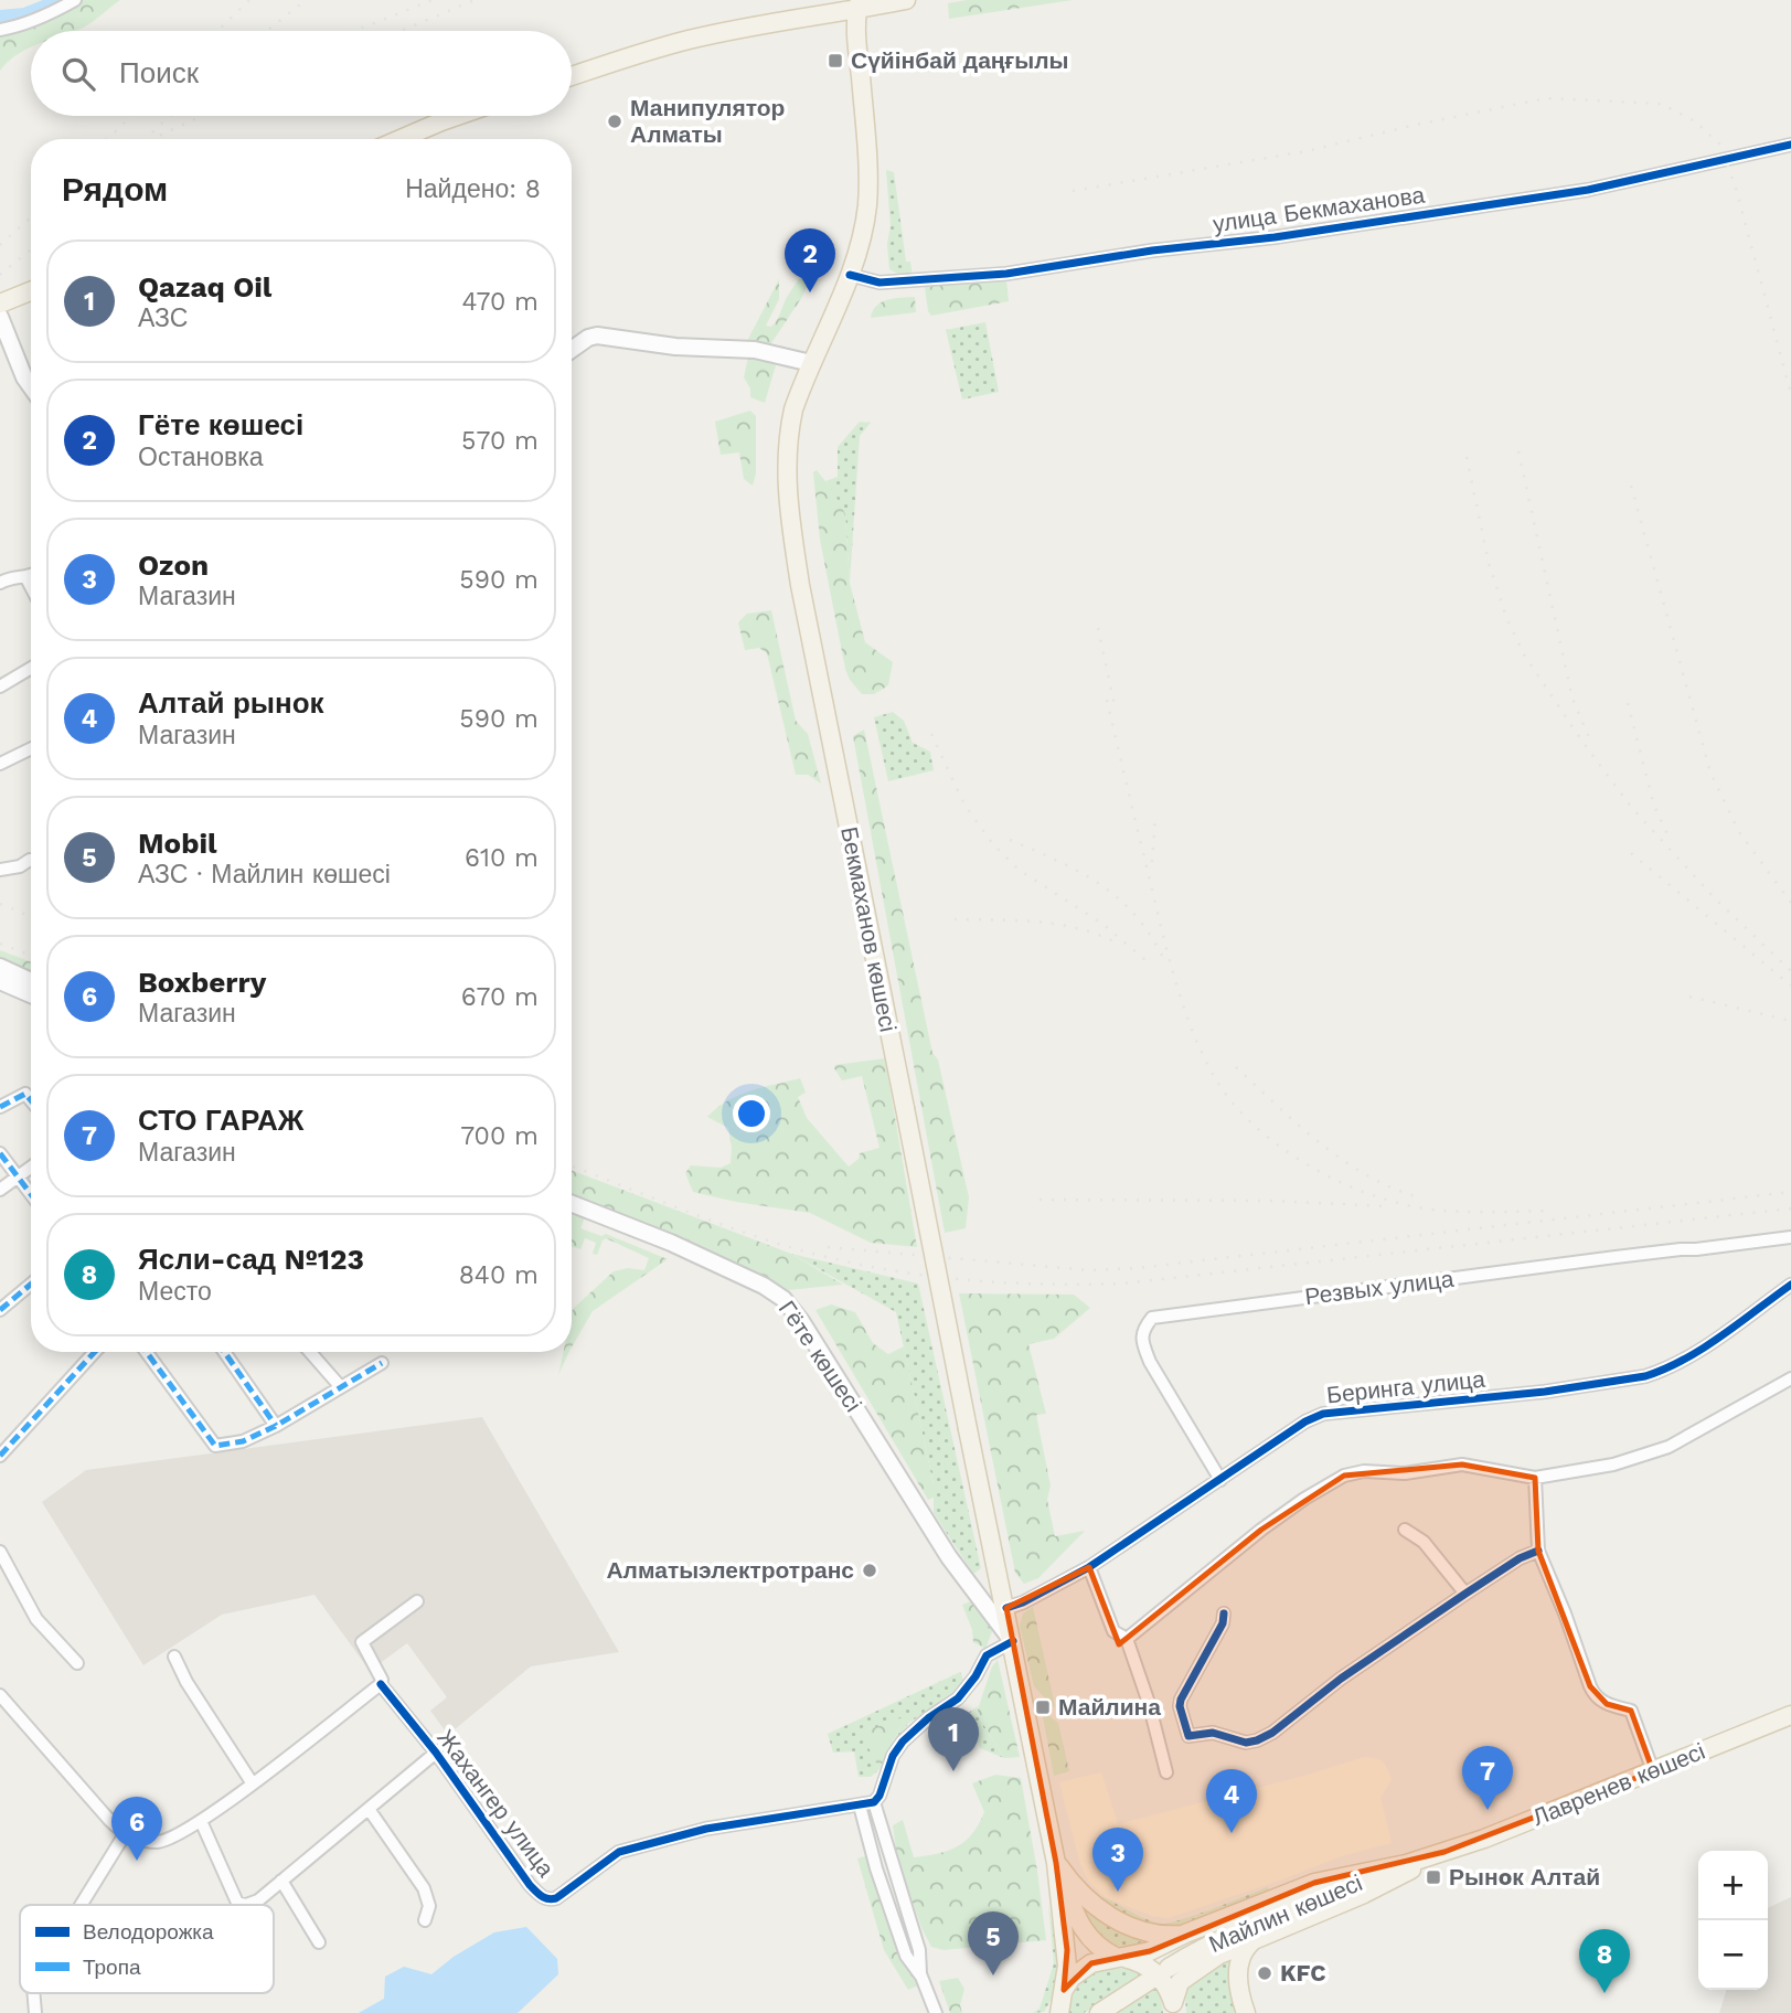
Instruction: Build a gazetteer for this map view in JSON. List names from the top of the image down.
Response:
{
  "streets": {
    "main road": [
      "Бекмаханов көшесі",
      "Гёте көшесі",
      "Лавренев көшесі",
      "Майлин көшесі"
    ],
    "street": [
      "улица Бекмаханова",
      "Резвых улица",
      "Беринга улица",
      "Жахангер улица"
    ]
  },
  "crossings": [
    ["улица Бекмаханова", "Бекмаханов көшесі"],
    ["Бекмаханов көшесі", "Гёте көшесі"],
    ["Бекмаханов көшесі", "Беринга улица"],
    ["Бекмаханов көшесі", "Лавренев көшесі"],
    ["Резвых улица", "Беринга улица"],
    ["Лавренев көшесі", "Майлин көшесі"]
  ],
  "places": {
    "transit": ["Сүйінбай даңғылы", "Майлина", "Рынoк Алтай"],
    "other": ["Манипулятор Алматы", "Алматыэлектротранс", "KFC"]
  },
  "legend": ["Велодорожка", "Тропа"],
  "page": {
    "search": "Поиск",
    "heading": ["Рядом", "Найдено: 8"],
    "pins": [
      "2",
      "1",
      "7",
      "4",
      "6",
      "3",
      "5",
      "8"
    ],
    "list": [
      {
        "mark": "1",
        "name": "Qazaq Oil",
        "note": "АЗС",
        "value": "470 m"
      },
      {
        "mark": "2",
        "name": "Гёте көшесі",
        "note": "Остановка",
        "value": "570 m"
      },
      {
        "mark": "3",
        "name": "Ozon",
        "note": "Магазин",
        "value": "590 m"
      },
      {
        "mark": "4",
        "name": "Алтай рынок",
        "note": "Магазин",
        "value": "590 m"
      },
      {
        "mark": "5",
        "name": "Mobil",
        "note": "АЗС · Майлин көшесі",
        "value": "610 m"
      },
      {
        "mark": "6",
        "name": "Boxberry",
        "note": "Магазин",
        "value": "670 m"
      },
      {
        "mark": "7",
        "name": "СТО ГАРАЖ",
        "note": "Магазин",
        "value": "700 m"
      },
      {
        "mark": "8",
        "name": "Ясли-сад №123",
        "note": "Место",
        "value": "840 m"
      }
    ],
    "map_buttons": ["+", "−"]
  }
}
